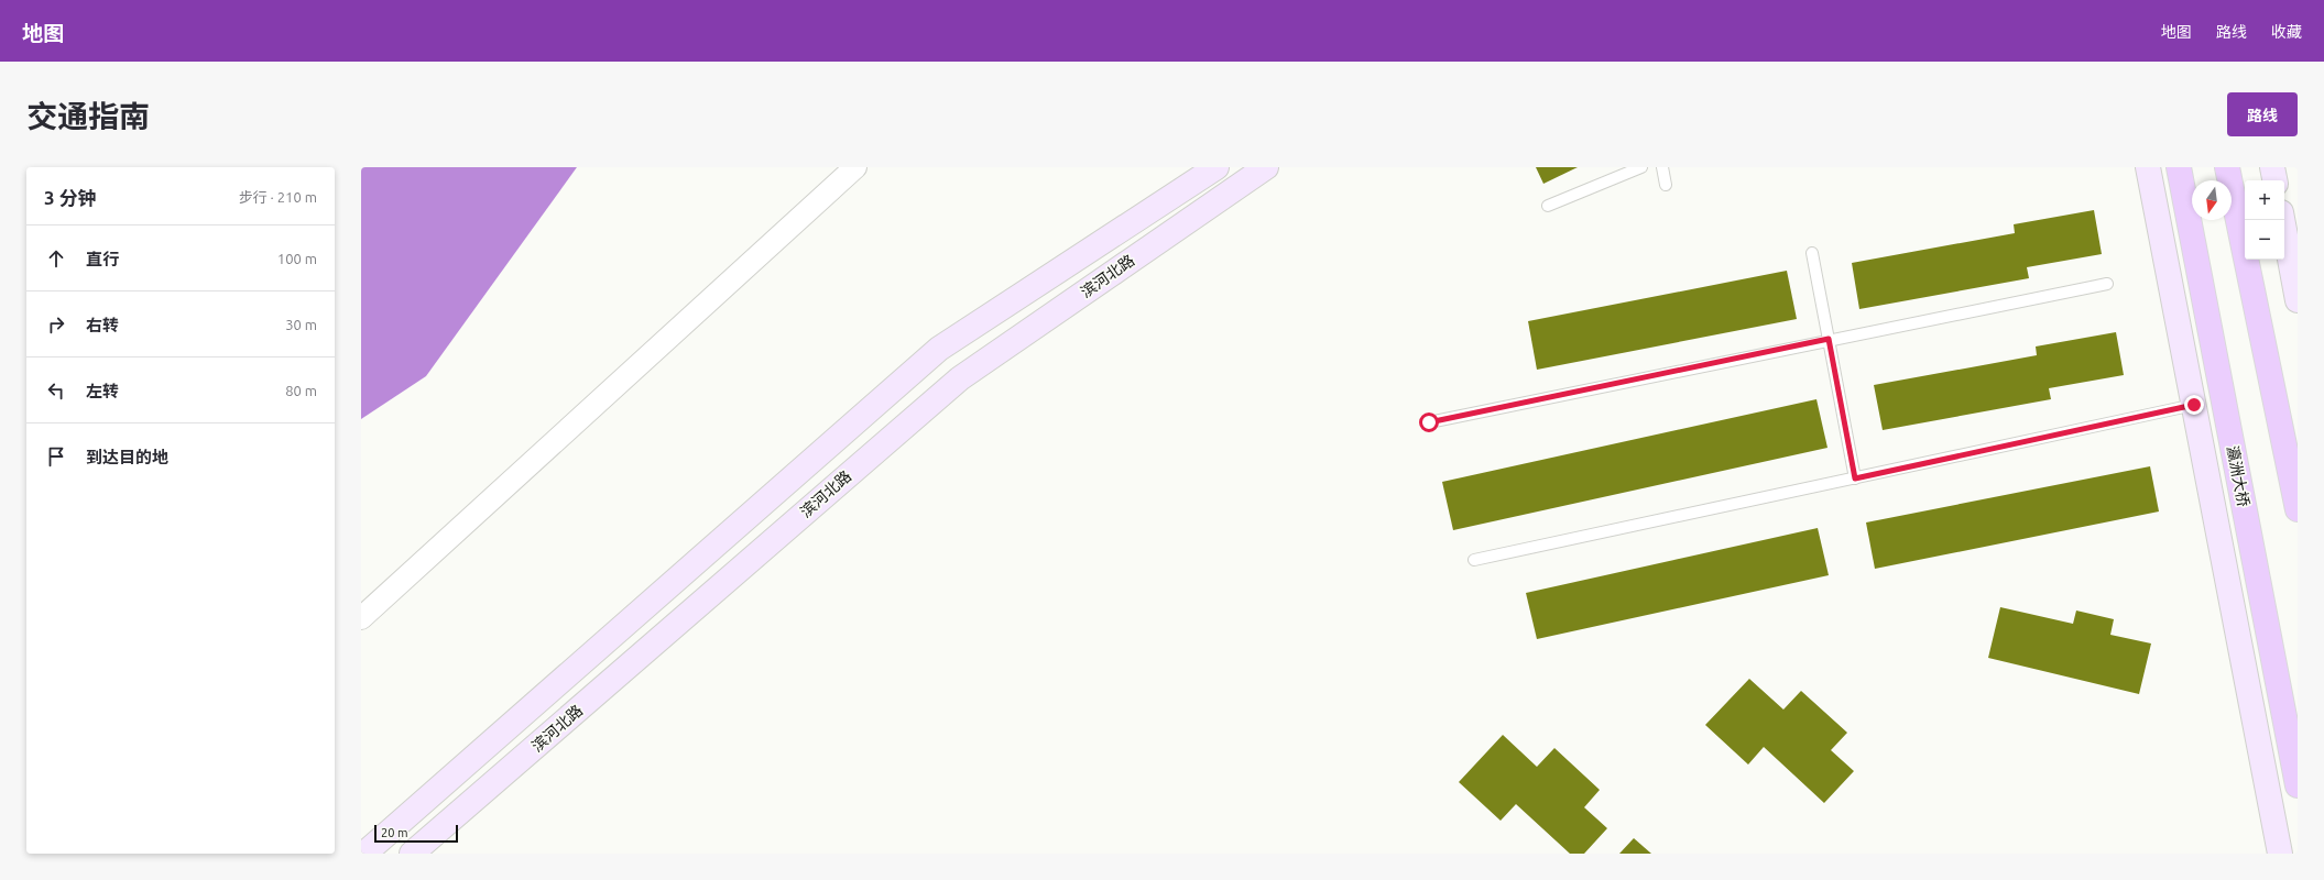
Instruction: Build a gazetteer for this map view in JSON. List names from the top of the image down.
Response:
{
  "streets": {
    "main road": ["滨河北路", "瀛洲大桥"]
  },
  "scale_bar": "20 m",
  "north": "bottom",
  "page": {
    "header": "地图",
    "nav": ["地图", "路线", "收藏"],
    "title": "交通指南",
    "buttons": "路线",
    "heading": ["3 分钟", "步行 · 210 m"],
    "map_buttons": ["+", "−"],
    "list": [
      ["直行", "100 m"],
      ["右转", "30 m"],
      ["左转", "80 m"],
      "到达目的地"
    ],
    "scale": "20 m"
  }
}
